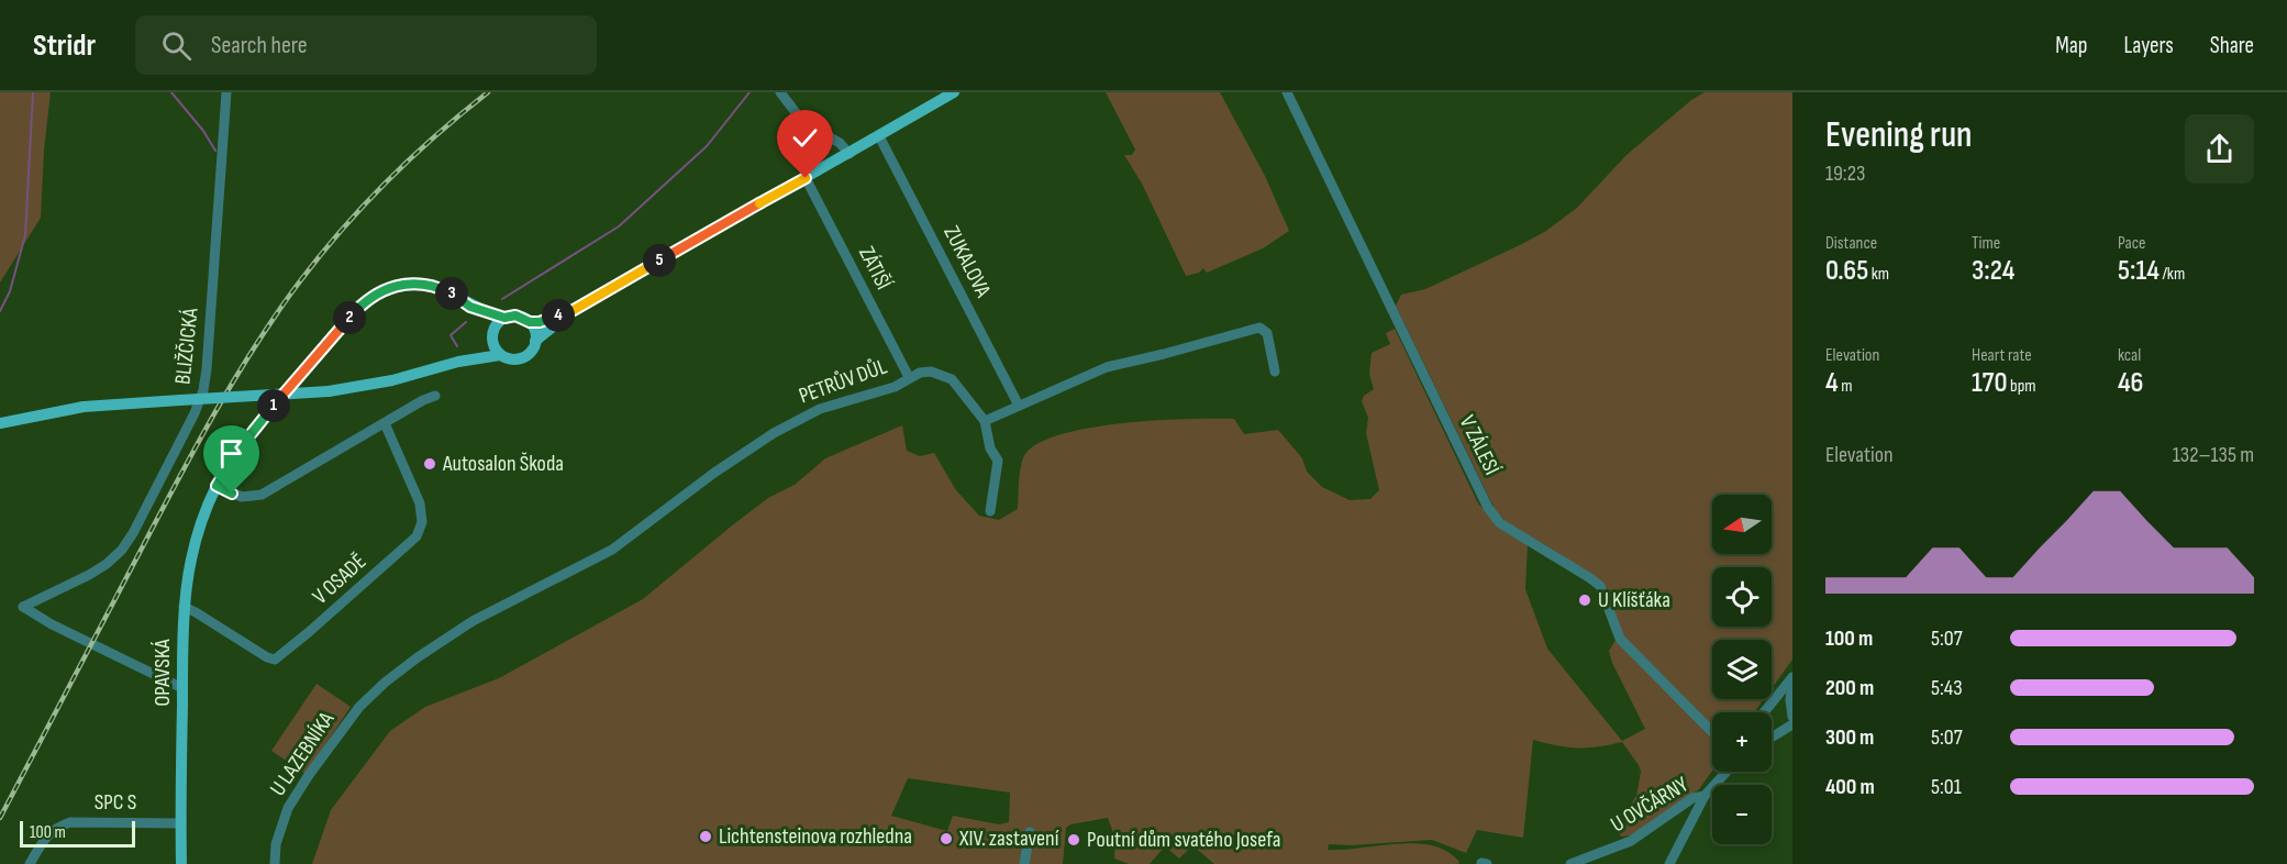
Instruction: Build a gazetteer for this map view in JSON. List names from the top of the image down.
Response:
{
  "streets": {
    "main road": ["OPAVSKÁ"],
    "street": [
      "ZUKALOVA",
      "ZÁTIŠÍ",
      "BLIŽČICKÁ",
      "PETRŮV DŮL",
      "V ZÁLESÍ",
      "V OSADĚ",
      "U LAZEBNÍKA",
      "SPC S",
      "U OVČÁRNY"
    ]
  },
  "crossings": [
    ["ZÁTIŠÍ", "PETRŮV DŮL"],
    ["BLIŽČICKÁ", "OPAVSKÁ"],
    ["PETRŮV DŮL", "U LAZEBNÍKA"],
    ["V OSADĚ", "OPAVSKÁ"],
    ["OPAVSKÁ", "SPC S"]
  ],
  "places": [
    "Autosalon Škoda",
    "U Klíšťáka",
    "Lichtensteinova rozhledna",
    "XIV. zastavení",
    "Poutní dům svatého Josefa"
  ],
  "scale_bar": "100 m",
  "north": "left",
  "page": {
    "header": "Stridr",
    "search": "Search here",
    "nav": ["Map", "Layers", "Share"],
    "heading": ["Evening run", "19:23"],
    "stats": [
      ["Distance", "0.65 km"],
      ["Time", "3:24"],
      ["Pace", "5:14 /km"],
      ["Elevation", "4 m"],
      ["Heart rate", "170 bpm"],
      ["kcal", "46"]
    ],
    "pins": [
      "5",
      "3",
      "4",
      "2",
      "1"
    ],
    "chart": ["Elevation", "132–135 m"],
    "map_buttons": ["+", "−"],
    "list": [
      {
        "name": "100 m",
        "note": "5:07"
      },
      {
        "name": "200 m",
        "note": "5:43"
      },
      {
        "name": "300 m",
        "note": "5:07"
      },
      {
        "name": "400 m",
        "note": "5:01"
      }
    ],
    "scale": "100 m"
  }
}
